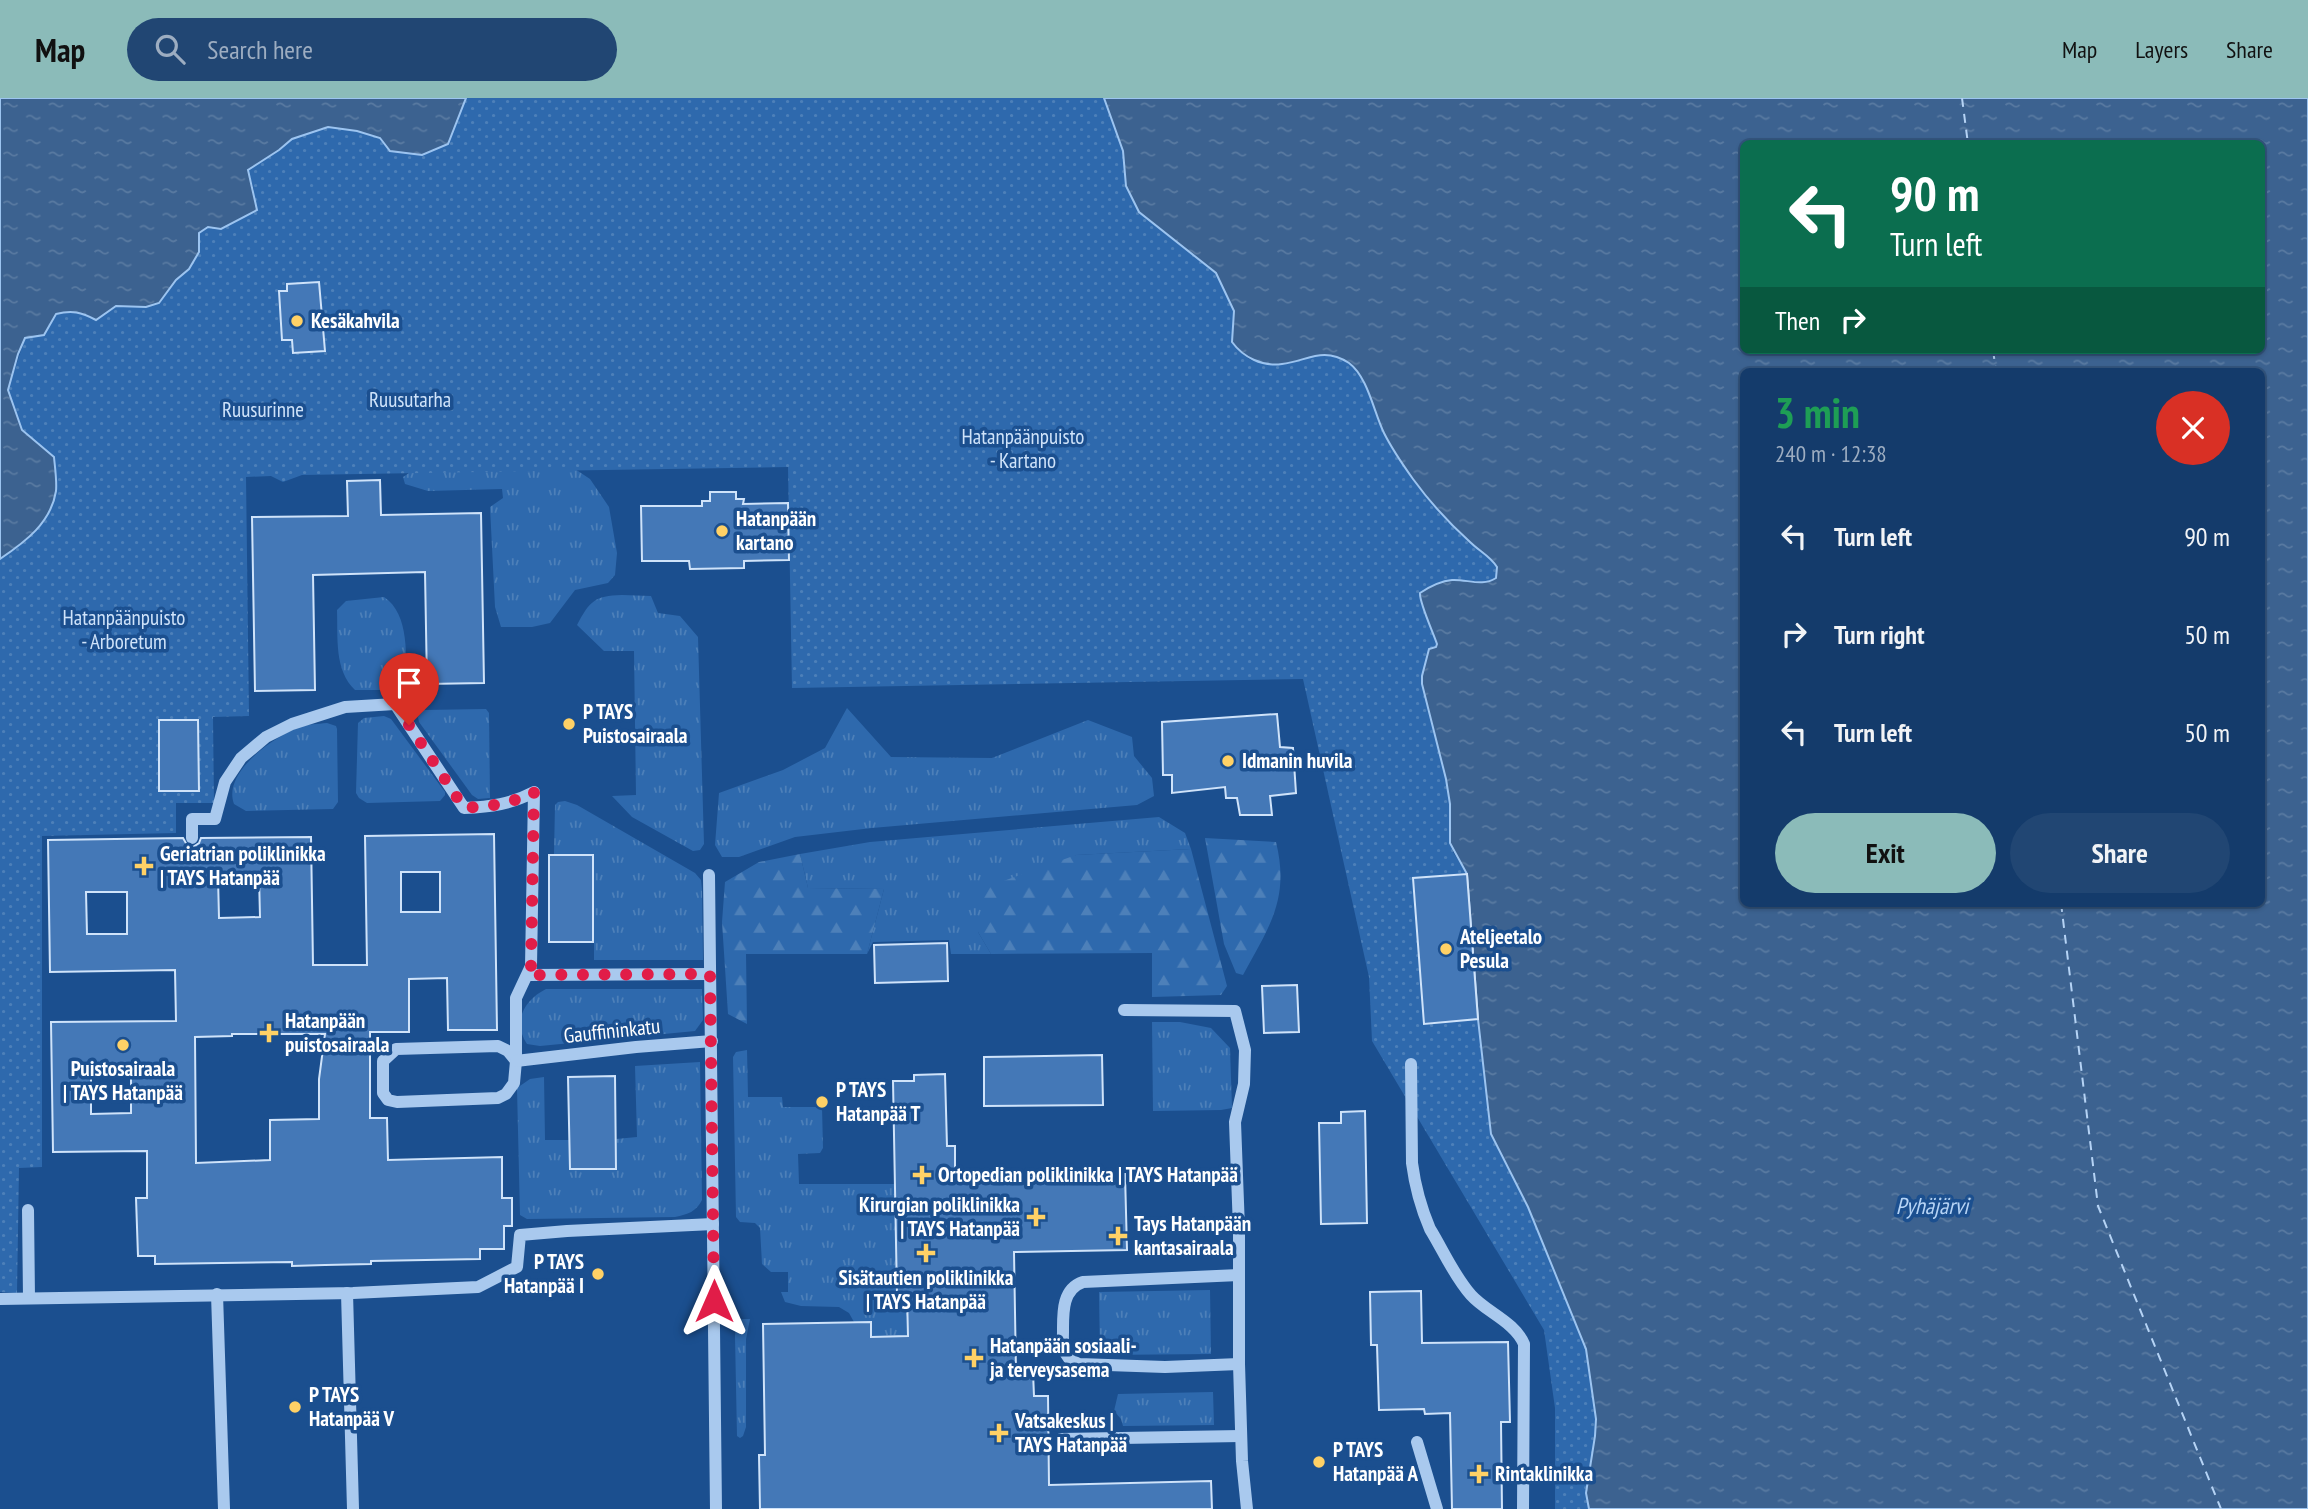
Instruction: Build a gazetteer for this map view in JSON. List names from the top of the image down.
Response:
{
  "streets": {
    "street": ["Gauffininkatu"]
  },
  "water": ["Pyhäjärvi"],
  "parks": [
    "Ruusutarha",
    "Ruusurinne",
    "Hatanpäänpuisto - Kartano",
    "Hatanpäänpuisto - Arboretum"
  ],
  "places": {
    "other": [
      "Kesäkahvila",
      "Hatanpään kartano",
      "P TAYS Puistosairaala",
      "Idmanin huvila",
      "Ateljeetalo Pesula",
      "Puistosairaala | TAYS Hatanpää",
      "P TAYS Hatanpää T",
      "P TAYS Hatanpää I",
      "P TAYS Hatanpää V",
      "P TAYS Hatanpää A"
    ],
    "health": [
      "Geriatrian poliklinikka | TAYS Hatanpää",
      "Hatanpään puistosairaala",
      "Ortopedian poliklinikka | TAYS Hatanpää",
      "Kirurgian poliklinikka | TAYS Hatanpää",
      "Tays Hatanpään kantasairaala",
      "Sisätautien poliklinikka | TAYS Hatanpää",
      "Hatanpään sosiaali- ja terveysasema",
      "Vatsakeskus | TAYS Hatanpää",
      "Rintaklinikka"
    ]
  },
  "page": {
    "header": "Map",
    "search": "Search here",
    "nav": ["Map", "Layers", "Share"],
    "turn": ["90 m", "Turn left"],
    "then": "Then",
    "heading": ["3 min", "240 m · 12:38"],
    "list": [
      {
        "name": "Turn left",
        "value": "90 m"
      },
      {
        "name": "Turn right",
        "value": "50 m"
      },
      {
        "name": "Turn left",
        "value": "50 m"
      }
    ],
    "buttons": ["Exit", "Share"]
  }
}
